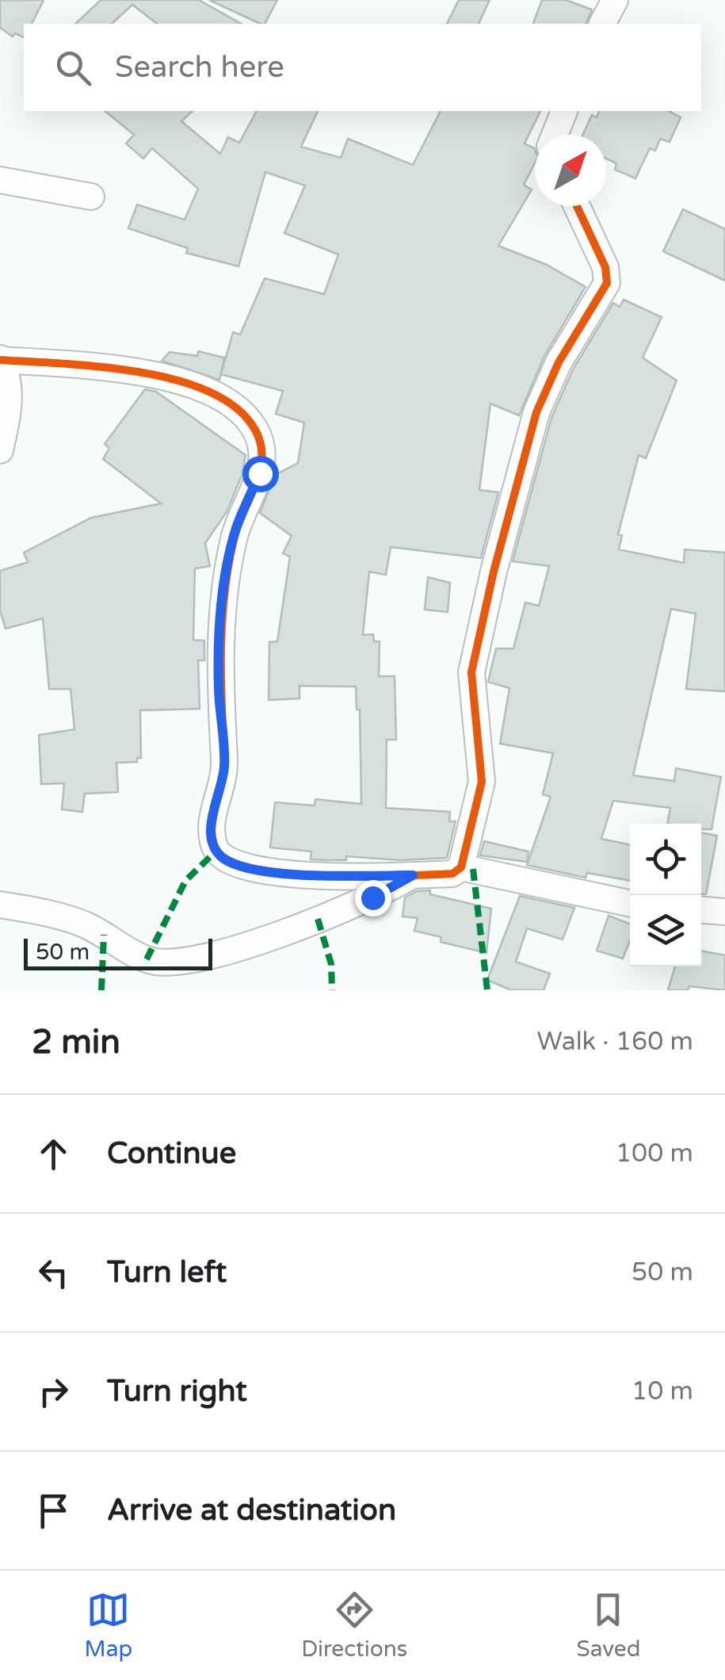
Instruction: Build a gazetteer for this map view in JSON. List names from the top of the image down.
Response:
{
  "scale_bar": "50 m",
  "north": "top right",
  "page": {
    "search": "Search here",
    "scale": "50 m",
    "heading": ["2 min", "Walk · 160 m"],
    "list": [
      ["Continue", "100 m"],
      ["Turn left", "50 m"],
      ["Turn right", "10 m"],
      "Arrive at destination"
    ],
    "nav": ["Map", "Directions", "Saved"]
  }
}
